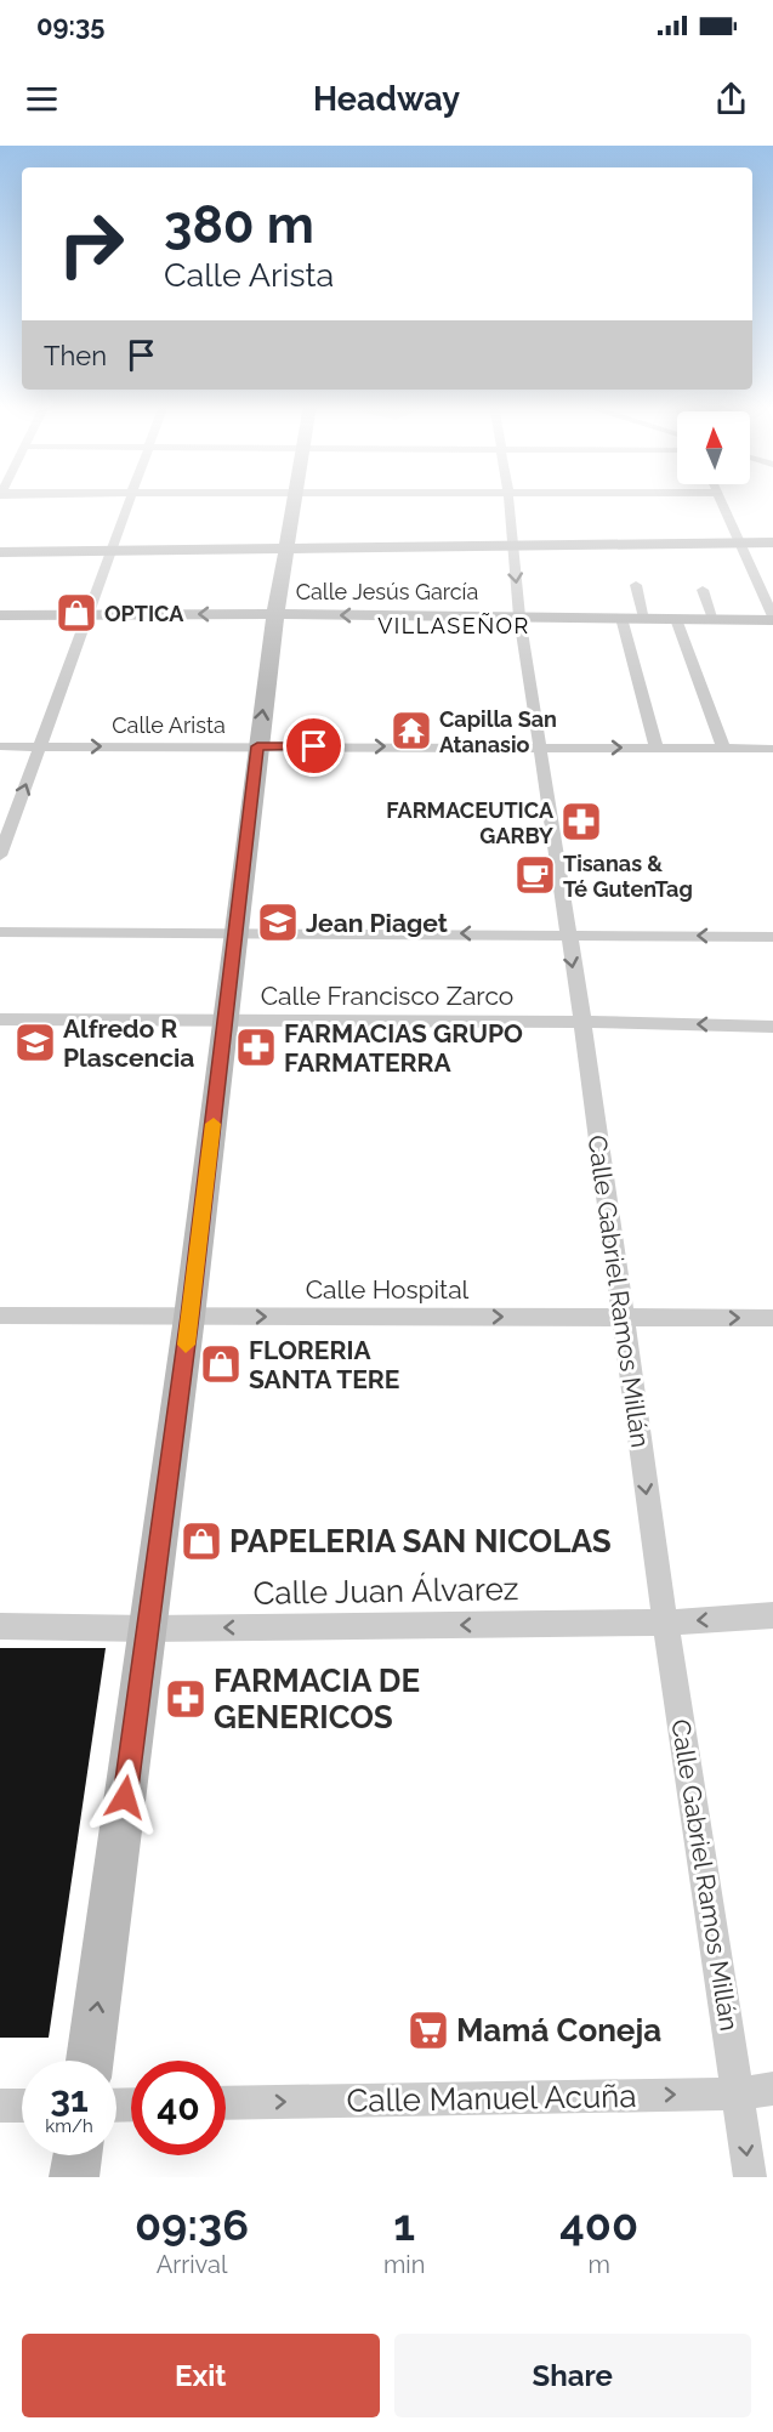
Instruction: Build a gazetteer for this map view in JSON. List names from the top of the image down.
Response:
{
  "streets": {
    "street": [
      "Calle Jesús García",
      "Calle Arista",
      "Calle Francisco Zarco",
      "Calle Hospital",
      "Calle Gabriel Ramos Millán",
      "Calle Juan Álvarez",
      "Calle Manuel Acuña"
    ]
  },
  "crossings": [
    ["Calle Jesús García", "Calle Gabriel Ramos Millán"],
    ["Calle Arista", "Calle Gabriel Ramos Millán"],
    ["Calle Francisco Zarco", "Calle Gabriel Ramos Millán"],
    ["Calle Hospital", "Calle Gabriel Ramos Millán"],
    ["Calle Gabriel Ramos Millán", "Calle Juan Álvarez"],
    ["Calle Gabriel Ramos Millán", "Calle Manuel Acuña"]
  ],
  "one_way": [
    "Calle Arista",
    "Calle Hospital",
    "Calle Juan Álvarez",
    "Calle Manuel Acuña"
  ],
  "districts": ["VILLASEÑOR"],
  "places": {
    "shop": ["OPTICA", "FLORERIA SANTA TERE", "PAPELERIA SAN NICOLAS"],
    "temple": ["Capilla San Atanasio"],
    "pharmacy": ["FARMACEUTICA GARBY", "FARMACIAS GRUPO FARMATERRA", "FARMACIA DE GENERICOS"],
    "cafe": ["Tisanas & Té GutenTag"],
    "school or university": ["Jean Piaget", "Alfredo R Plascencia"],
    "supermarket": ["Mamá Coneja"]
  },
  "north": "top",
  "page": {
    "status": "09:35",
    "header": "Headway",
    "turn": ["380 m", "Calle Arista"],
    "then": "Then",
    "speed": "31 km/h",
    "limit": "40",
    "eta": [
      "09:36",
      "Arrival",
      "1",
      "min",
      "400",
      "m"
    ],
    "buttons": ["Exit", "Share"]
  }
}
